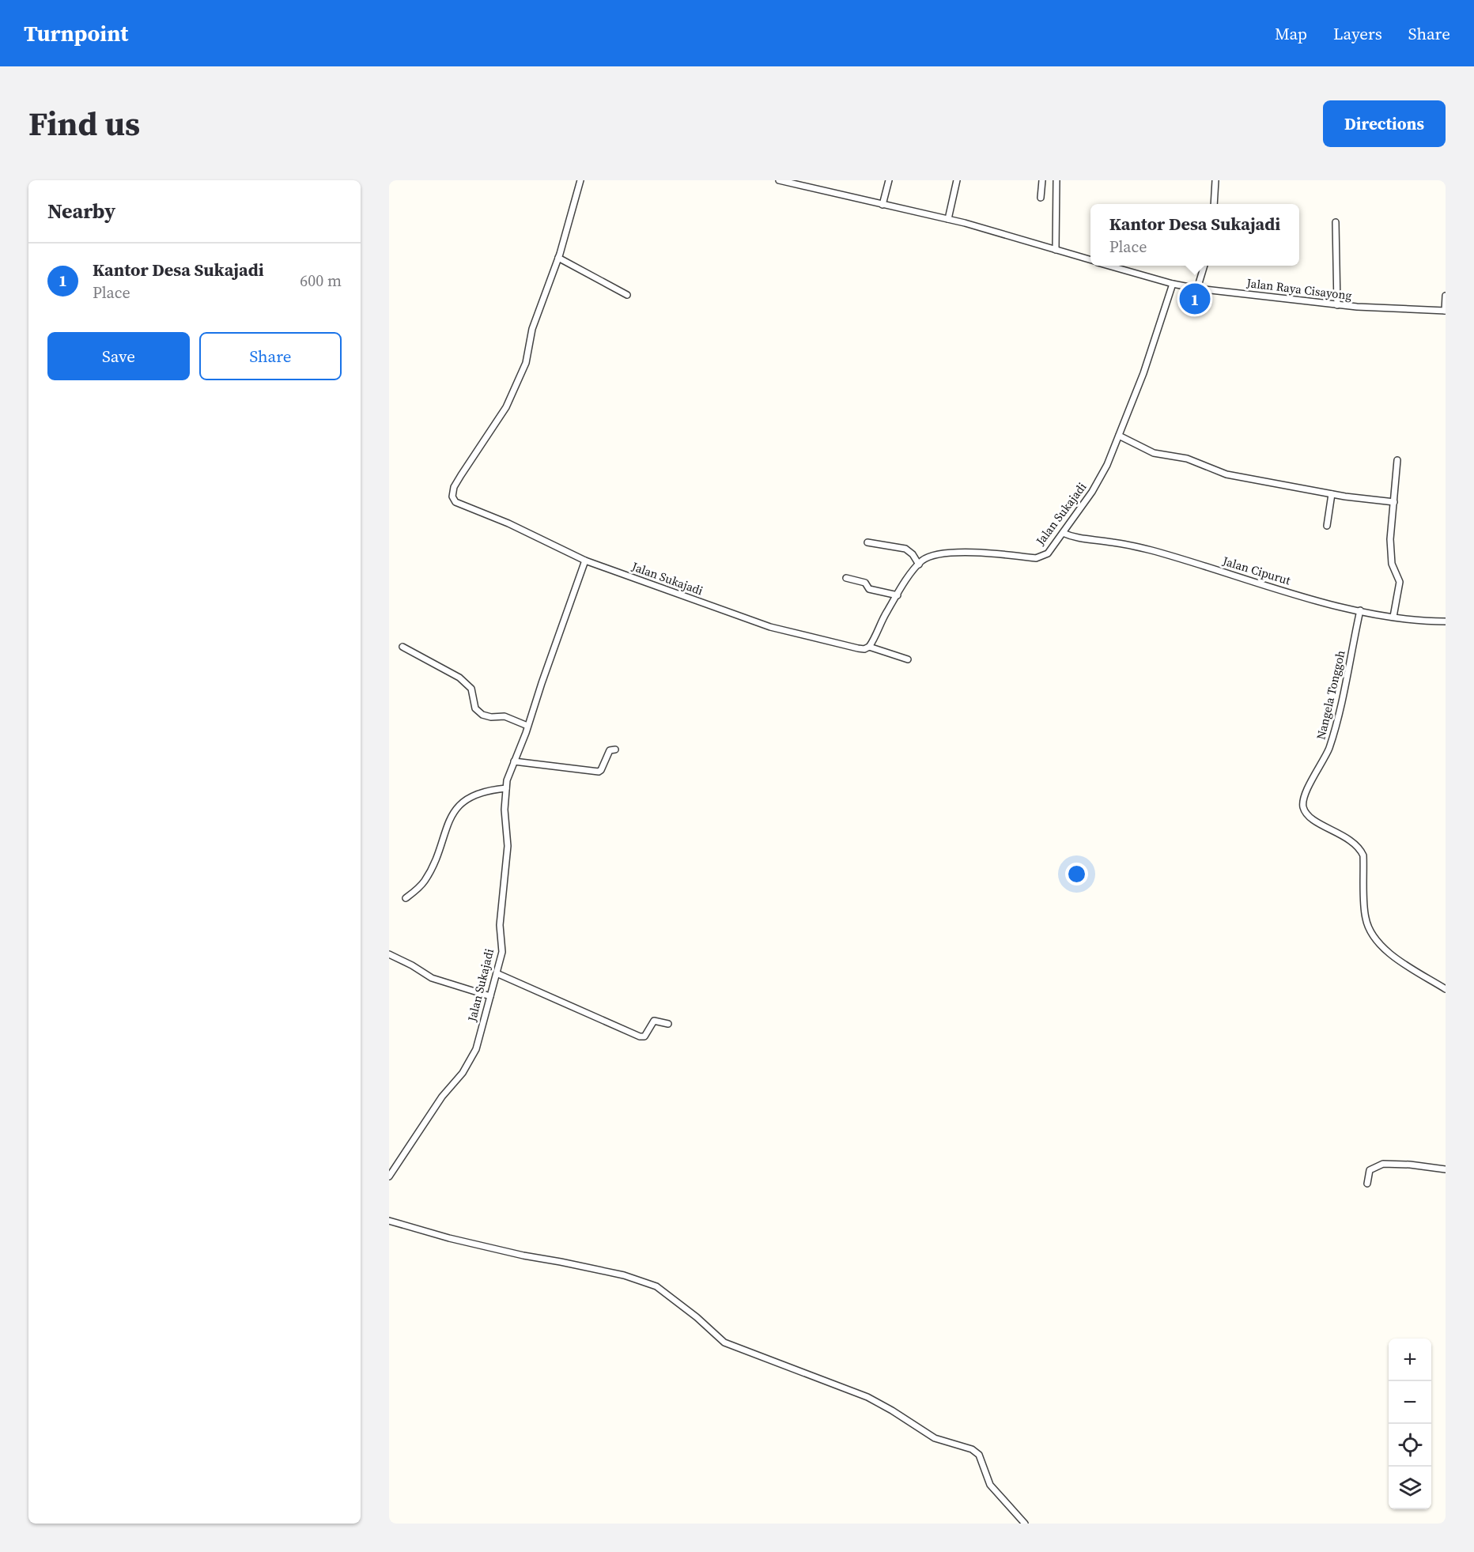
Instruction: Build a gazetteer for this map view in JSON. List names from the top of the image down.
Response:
{
  "streets": {
    "street": [
      "Jalan Raya Cisayong",
      "Jalan Sukajadi",
      "Jalan Cipurut",
      "Nangela Tonggoh"
    ]
  },
  "crossings": [
    ["Jalan Raya Cisayong", "Jalan Sukajadi"],
    ["Jalan Sukajadi", "Jalan Cipurut"],
    ["Jalan Cipurut", "Nangela Tonggoh"]
  ],
  "page": {
    "header": "Turnpoint",
    "nav": ["Map", "Layers", "Share"],
    "title": "Find us",
    "buttons": [
      "Directions",
      ["Save", "Share"]
    ],
    "heading": "Nearby",
    "popup": ["Kantor Desa Sukajadi", "Place"],
    "list": [
      {
        "mark": "1",
        "name": "Kantor Desa Sukajadi",
        "note": "Place",
        "value": "600 m"
      }
    ],
    "pins": "1",
    "map_buttons": ["+", "−"]
  }
}
